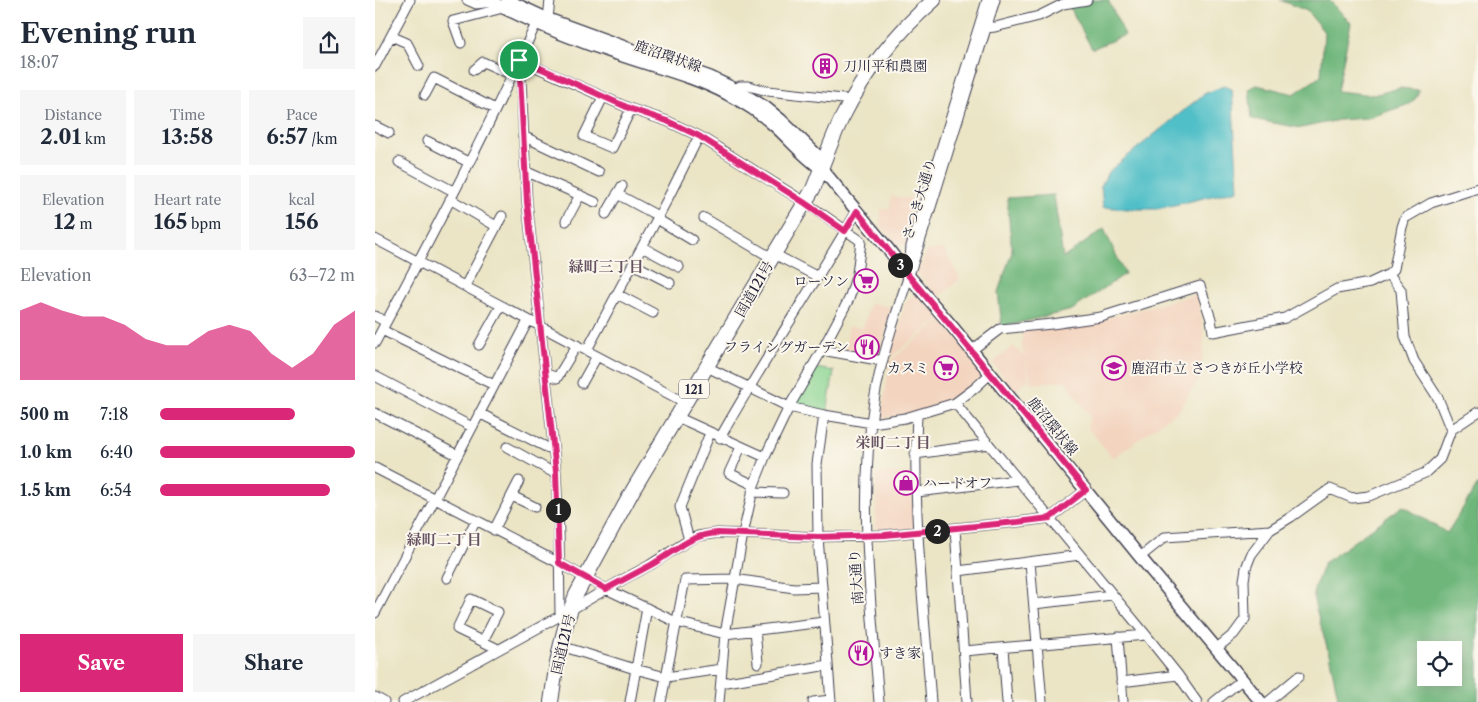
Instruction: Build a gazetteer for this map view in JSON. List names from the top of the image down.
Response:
{
  "streets": {
    "highway": ["国道121号", "121"],
    "main road": ["鹿沼環状線"],
    "street": ["さつき大通り", "南大通り"]
  },
  "crossings": [
    ["鹿沼環状線", "さつき大通り"],
    ["鹿沼環状線", "国道121号"],
    ["鹿沼環状線", "南大通り"],
    ["さつき大通り", "南大通り"]
  ],
  "districts": ["緑町三丁目", "栄町二丁目", "緑町二丁目"],
  "places": {
    "building": ["刀川平和農園"],
    "supermarket": ["ローソン", "カスミ"],
    "restaurant": ["フライングガーデン", "すき家"],
    "school or university": ["鹿沼市立 さつきが丘小学校"],
    "shop": ["ハードオフ"]
  },
  "page": {
    "heading": ["Evening run", "18:07"],
    "stats": [
      ["Distance", "2.01 km"],
      ["Time", "13:58"],
      ["Pace", "6:57 /km"],
      ["Elevation", "12 m"],
      ["Heart rate", "165 bpm"],
      ["kcal", "156"]
    ],
    "pins": ["3", "1", "2"],
    "chart": ["Elevation", "63–72 m"],
    "list": [
      {
        "name": "500 m",
        "note": "7:18"
      },
      {
        "name": "1.0 km",
        "note": "6:40"
      },
      {
        "name": "1.5 km",
        "note": "6:54"
      }
    ],
    "buttons": ["Save", "Share"]
  }
}
